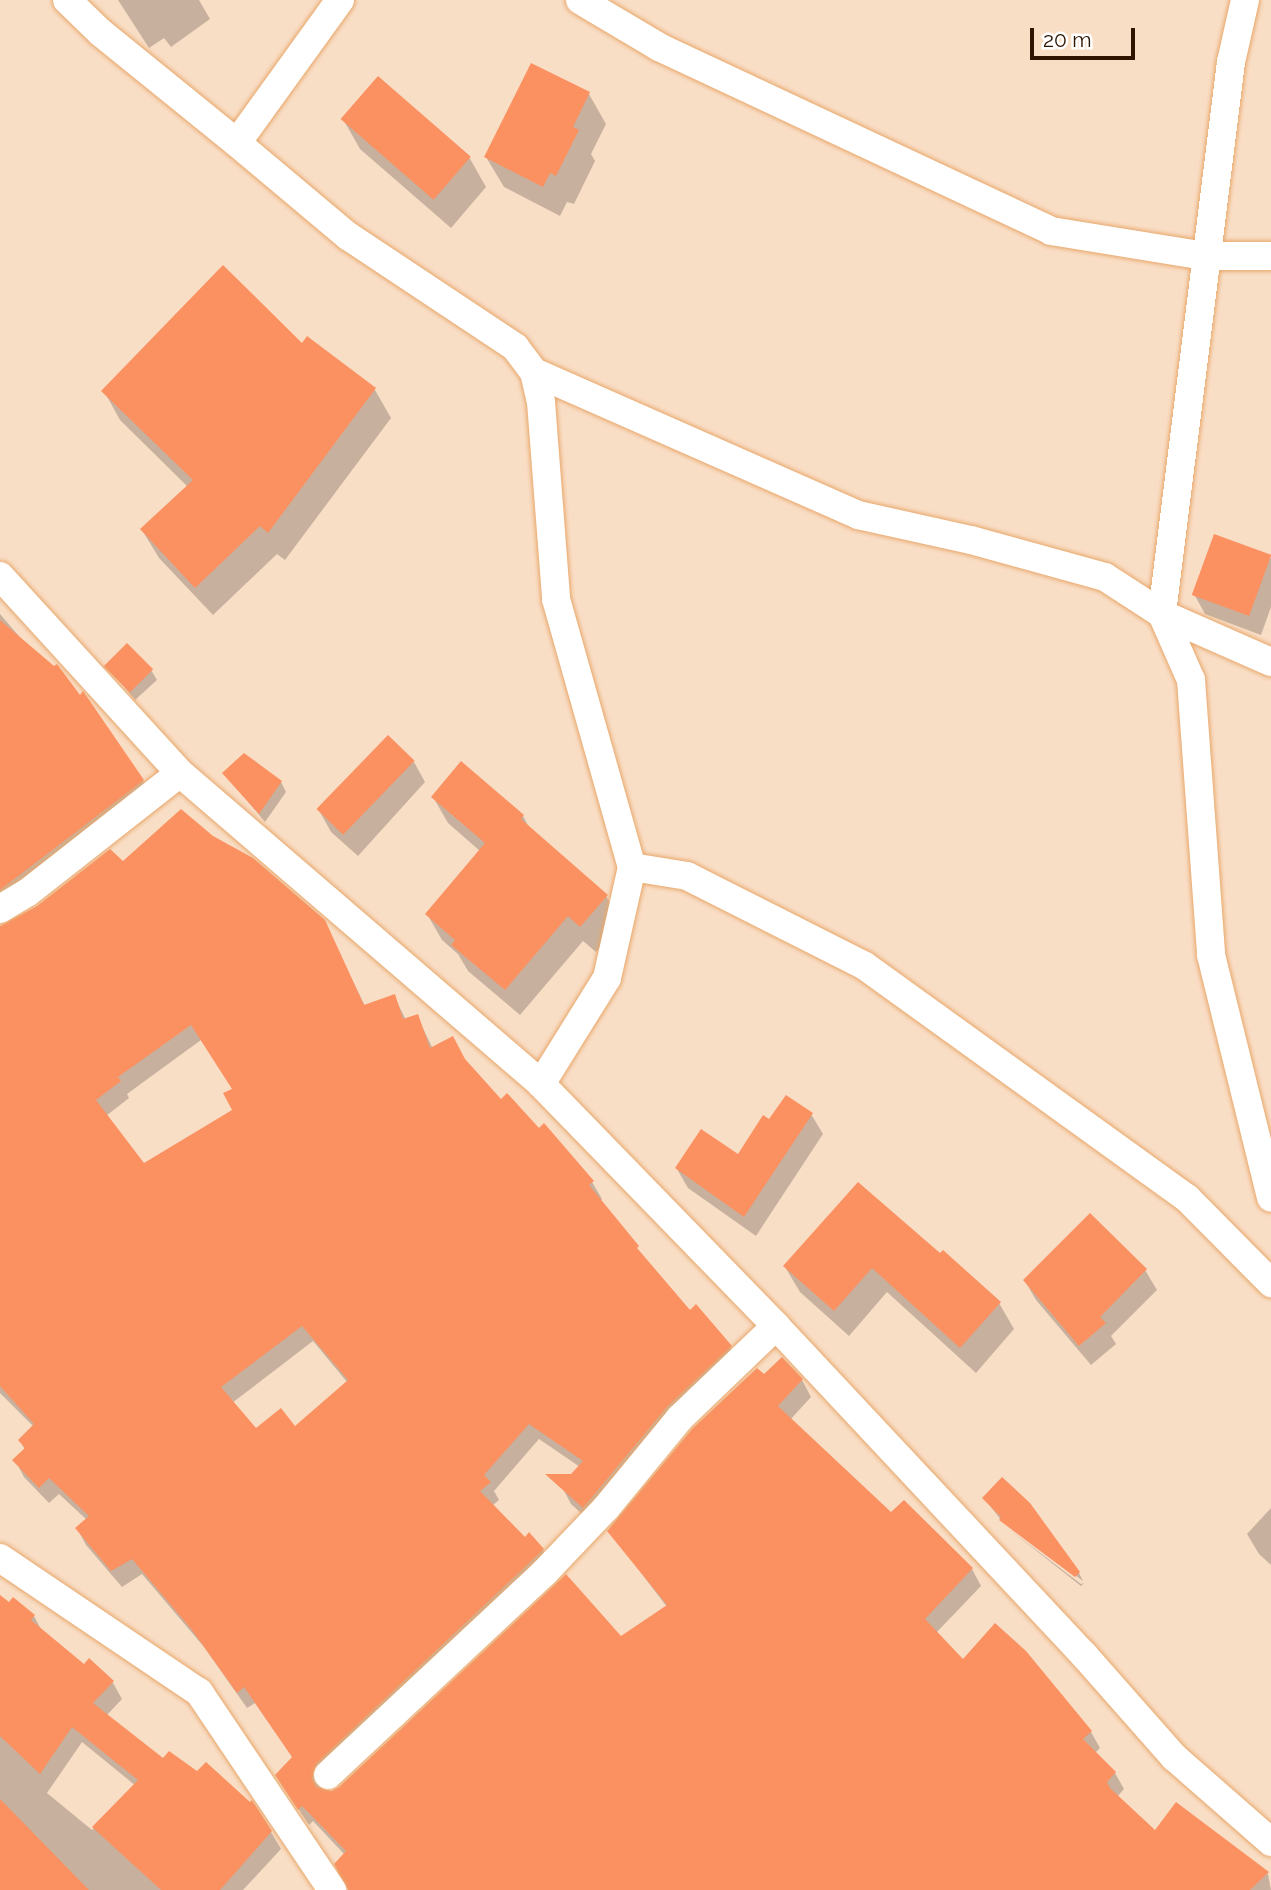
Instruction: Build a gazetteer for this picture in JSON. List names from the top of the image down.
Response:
{
  "scale_bar": "20 m"
}
